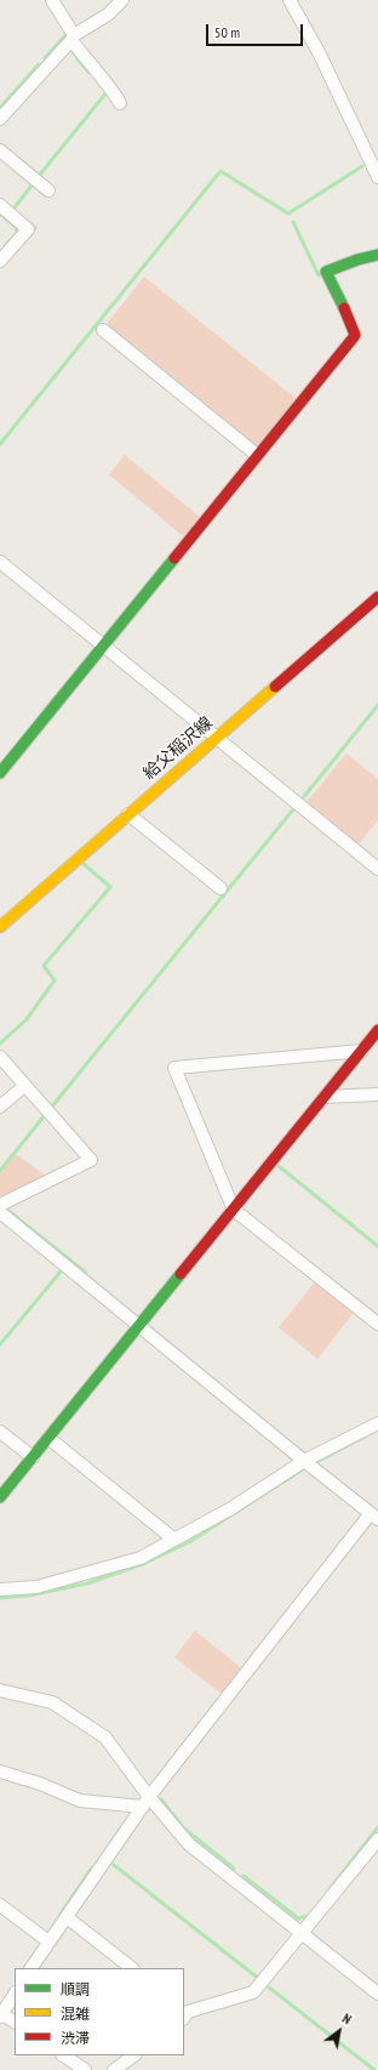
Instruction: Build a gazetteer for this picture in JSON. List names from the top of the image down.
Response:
{
  "streets": {
    "street": ["給父稲沢線"]
  },
  "legend": ["順調", "混雑", "渋滞"],
  "scale_bar": "50 m",
  "north": "top right"
}
